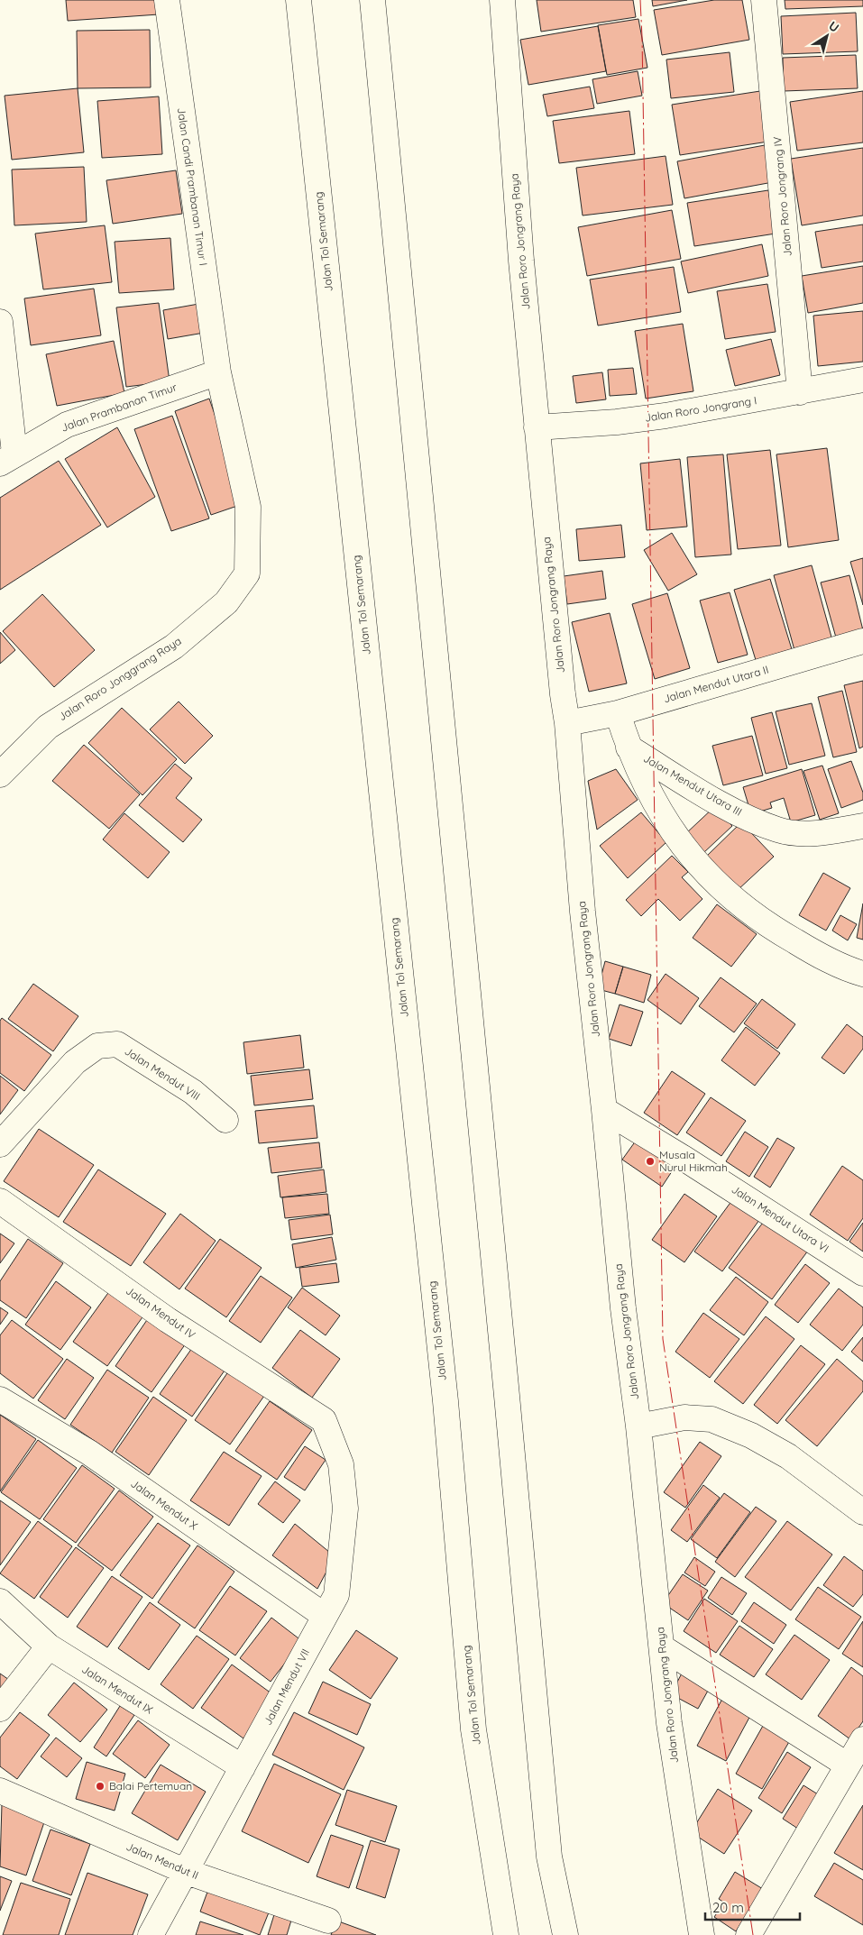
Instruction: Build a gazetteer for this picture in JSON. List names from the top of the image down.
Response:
{
  "streets": {
    "main road": [
      "Jalan Candi Prambanan Timur I",
      "Jalan Roro Jongrang IV",
      "Jalan Tol Semarang",
      "Jalan Roro Jongrang Raya",
      "Jalan Prambanan Timur",
      "Jalan Roro Jongrang I",
      "Jalan Roro Jonggrang Raya",
      "Jalan Mendut Utara II",
      "Jalan Mendut Utara III",
      "Jalan Mendut VIII",
      "Jalan Mendut Utara VI",
      "Jalan Mendut IV",
      "Jalan Mendut X",
      "Jalan Mendut VII",
      "Jalan Mendut IX",
      "Jalan Mendut II"
    ]
  },
  "crossings": [
    ["Jalan Candi Prambanan Timur I", "Jalan Prambanan Timur"],
    ["Jalan Candi Prambanan Timur I", "Jalan Roro Jonggrang Raya"],
    ["Jalan Roro Jongrang IV", "Jalan Roro Jongrang I"],
    ["Jalan Roro Jongrang Raya", "Jalan Roro Jongrang I"],
    ["Jalan Roro Jongrang Raya", "Jalan Mendut Utara II"],
    ["Jalan Roro Jongrang Raya", "Jalan Mendut Utara VI"],
    ["Jalan Prambanan Timur", "Jalan Roro Jonggrang Raya"],
    ["Jalan Mendut IV", "Jalan Mendut VII"],
    ["Jalan Mendut X", "Jalan Mendut VII"],
    ["Jalan Mendut VII", "Jalan Mendut IX"],
    ["Jalan Mendut VII", "Jalan Mendut II"]
  ],
  "places": ["Musala Nurul Hikmah", "Balai Pertemuan"],
  "scale_bar": "20 m",
  "north": "top right"
}
